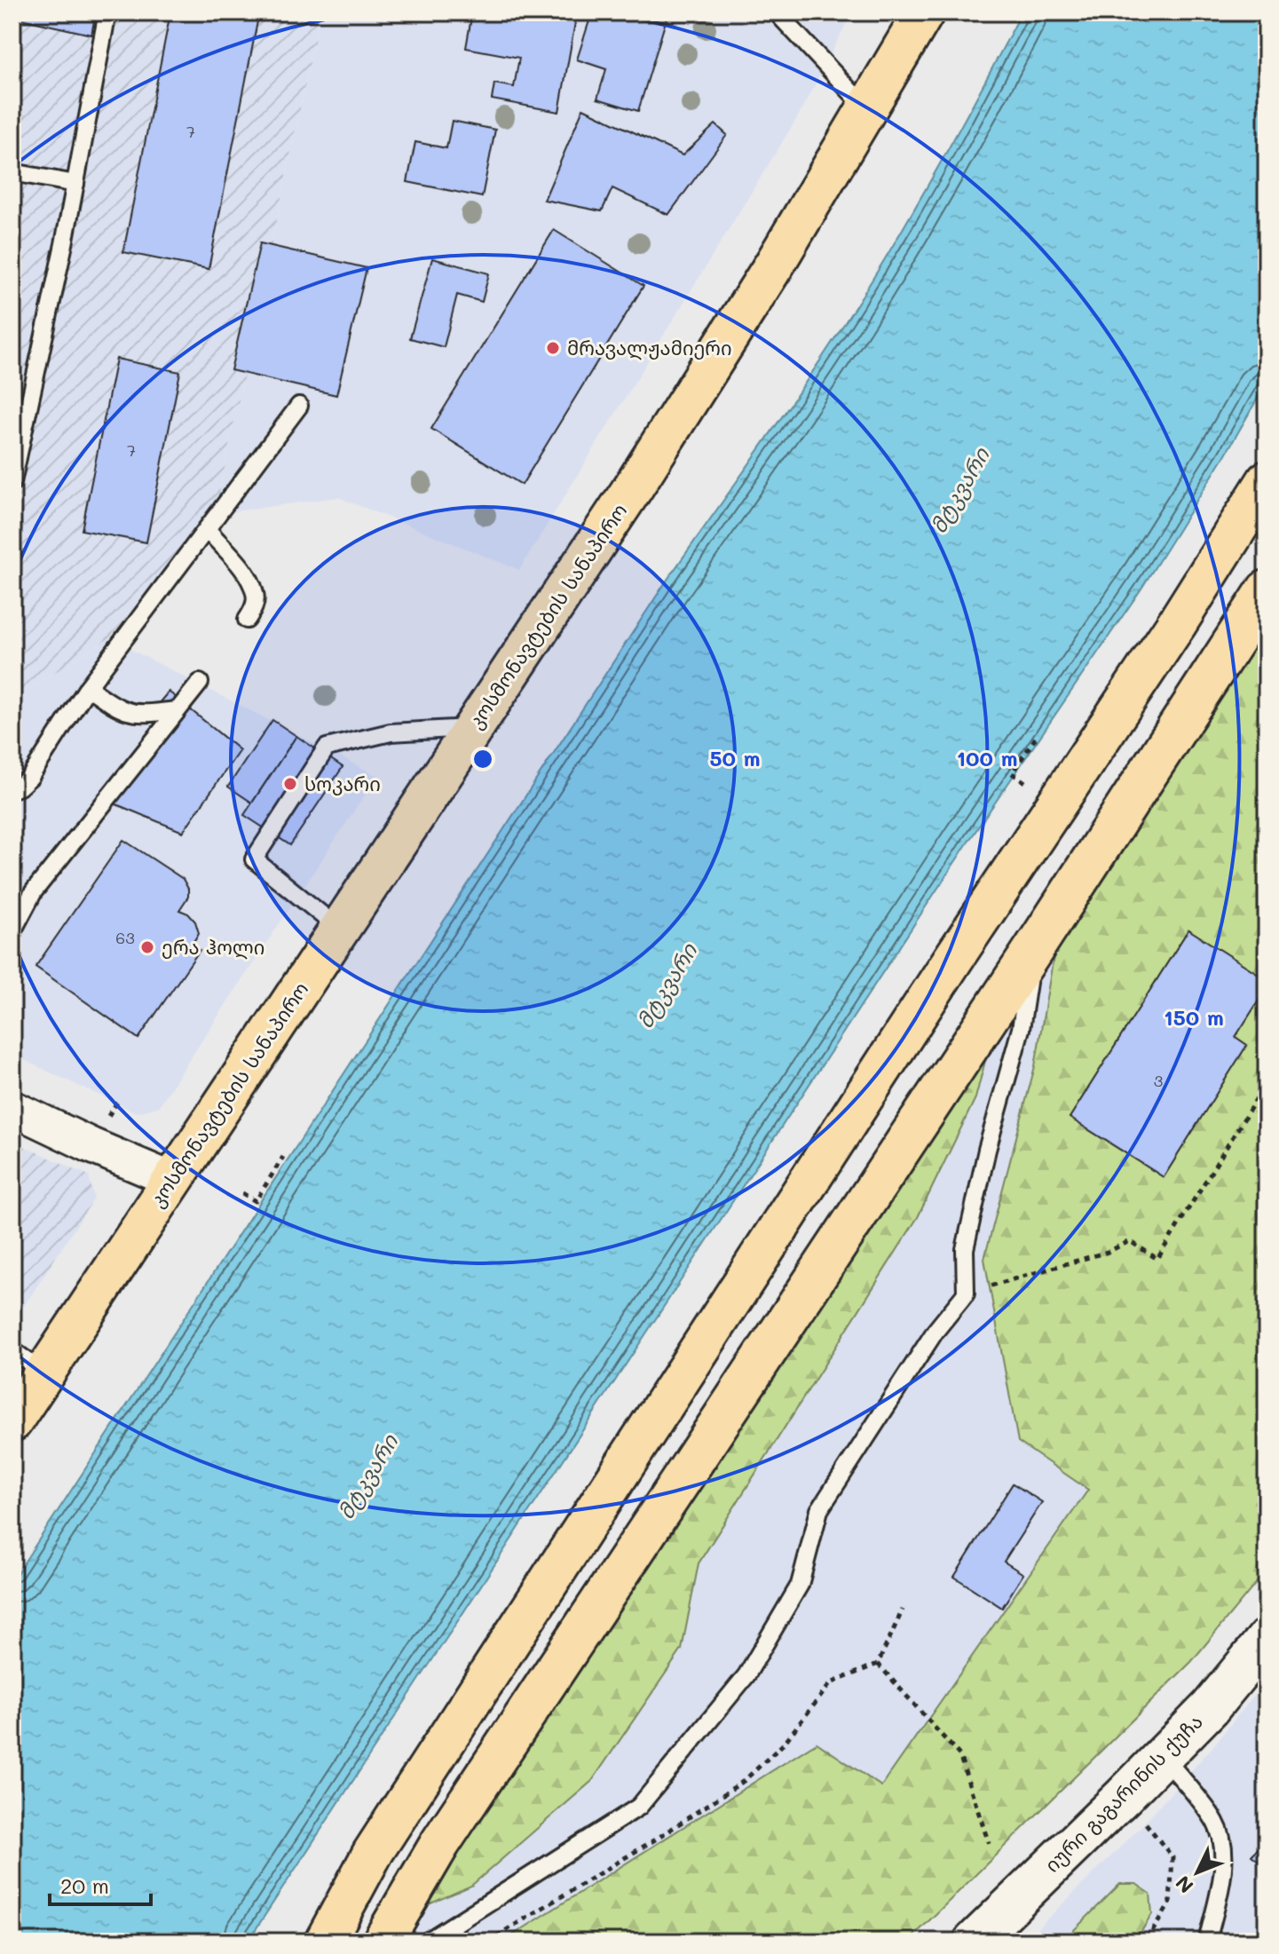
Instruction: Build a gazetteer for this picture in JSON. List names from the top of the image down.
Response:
{
  "streets": {
    "main road": ["კოსმონავტების სანაპირო", "იური გაგარინის ქუჩა"]
  },
  "water": ["მტკვარი"],
  "places": ["მრავალჟამიერი", "სოკარი", "ერა ჰოლი"],
  "house_numbers": [
    "7",
    "7",
    "63",
    "3"
  ],
  "scale_bar": "20 m",
  "north": "bottom left",
  "rings": ["50 m", "100 m", "150 m"]
}
